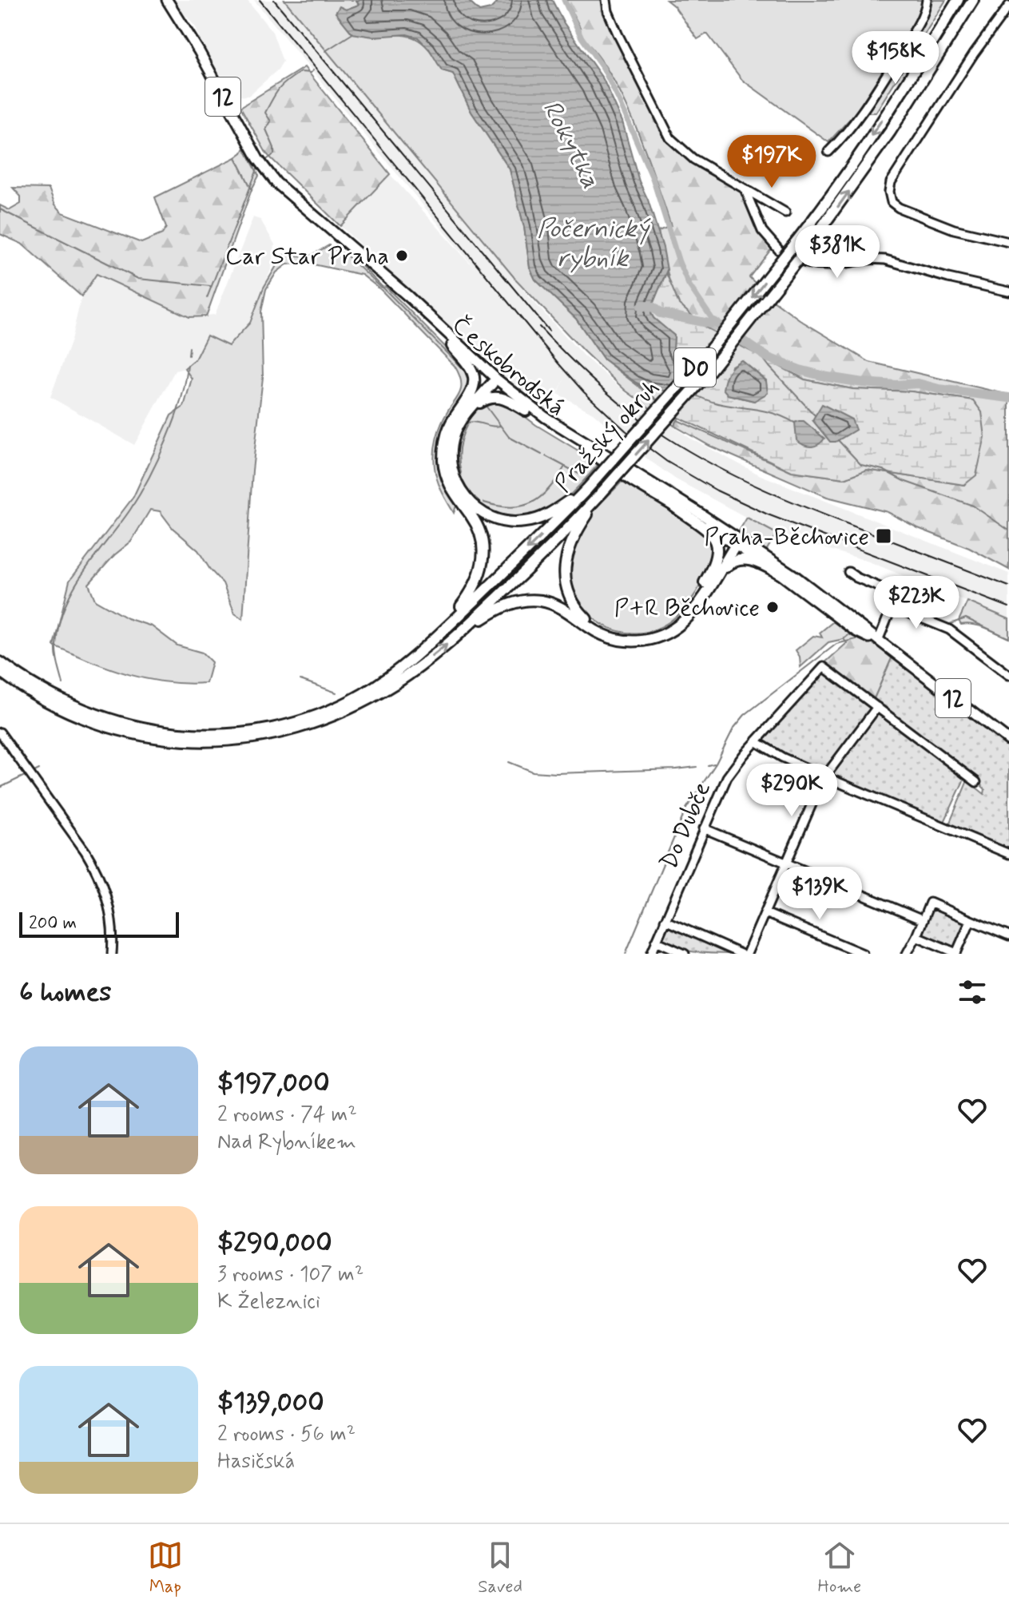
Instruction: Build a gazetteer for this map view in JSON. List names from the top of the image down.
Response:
{
  "streets": {
    "highway": ["D0", "Pražský okruh"],
    "main road": ["12", "Českobrodská"],
    "street": ["Do Dubče"]
  },
  "water": ["Rokytka", "Počernický rybník"],
  "places": {
    "other": ["Car Star Praha", "P+R Běchovice"],
    "transit": ["Praha-Běchovice"]
  },
  "scale_bar": "200 m",
  "page": {
    "price": [
      "$158K",
      "$197K",
      "$381K",
      "$223K",
      "$290K",
      "$139K"
    ],
    "scale": "200 m",
    "heading": "6 homes",
    "list": [
      {
        "name": "$197,000",
        "note": "2 rooms · 74 m² · Nad Rybníkem"
      },
      {
        "name": "$290,000",
        "note": "3 rooms · 107 m² · K Železnici"
      },
      {
        "name": "$139,000",
        "note": "2 rooms · 56 m² · Hasičská"
      }
    ],
    "tabs": ["Map", "Saved", "Home"]
  }
}
